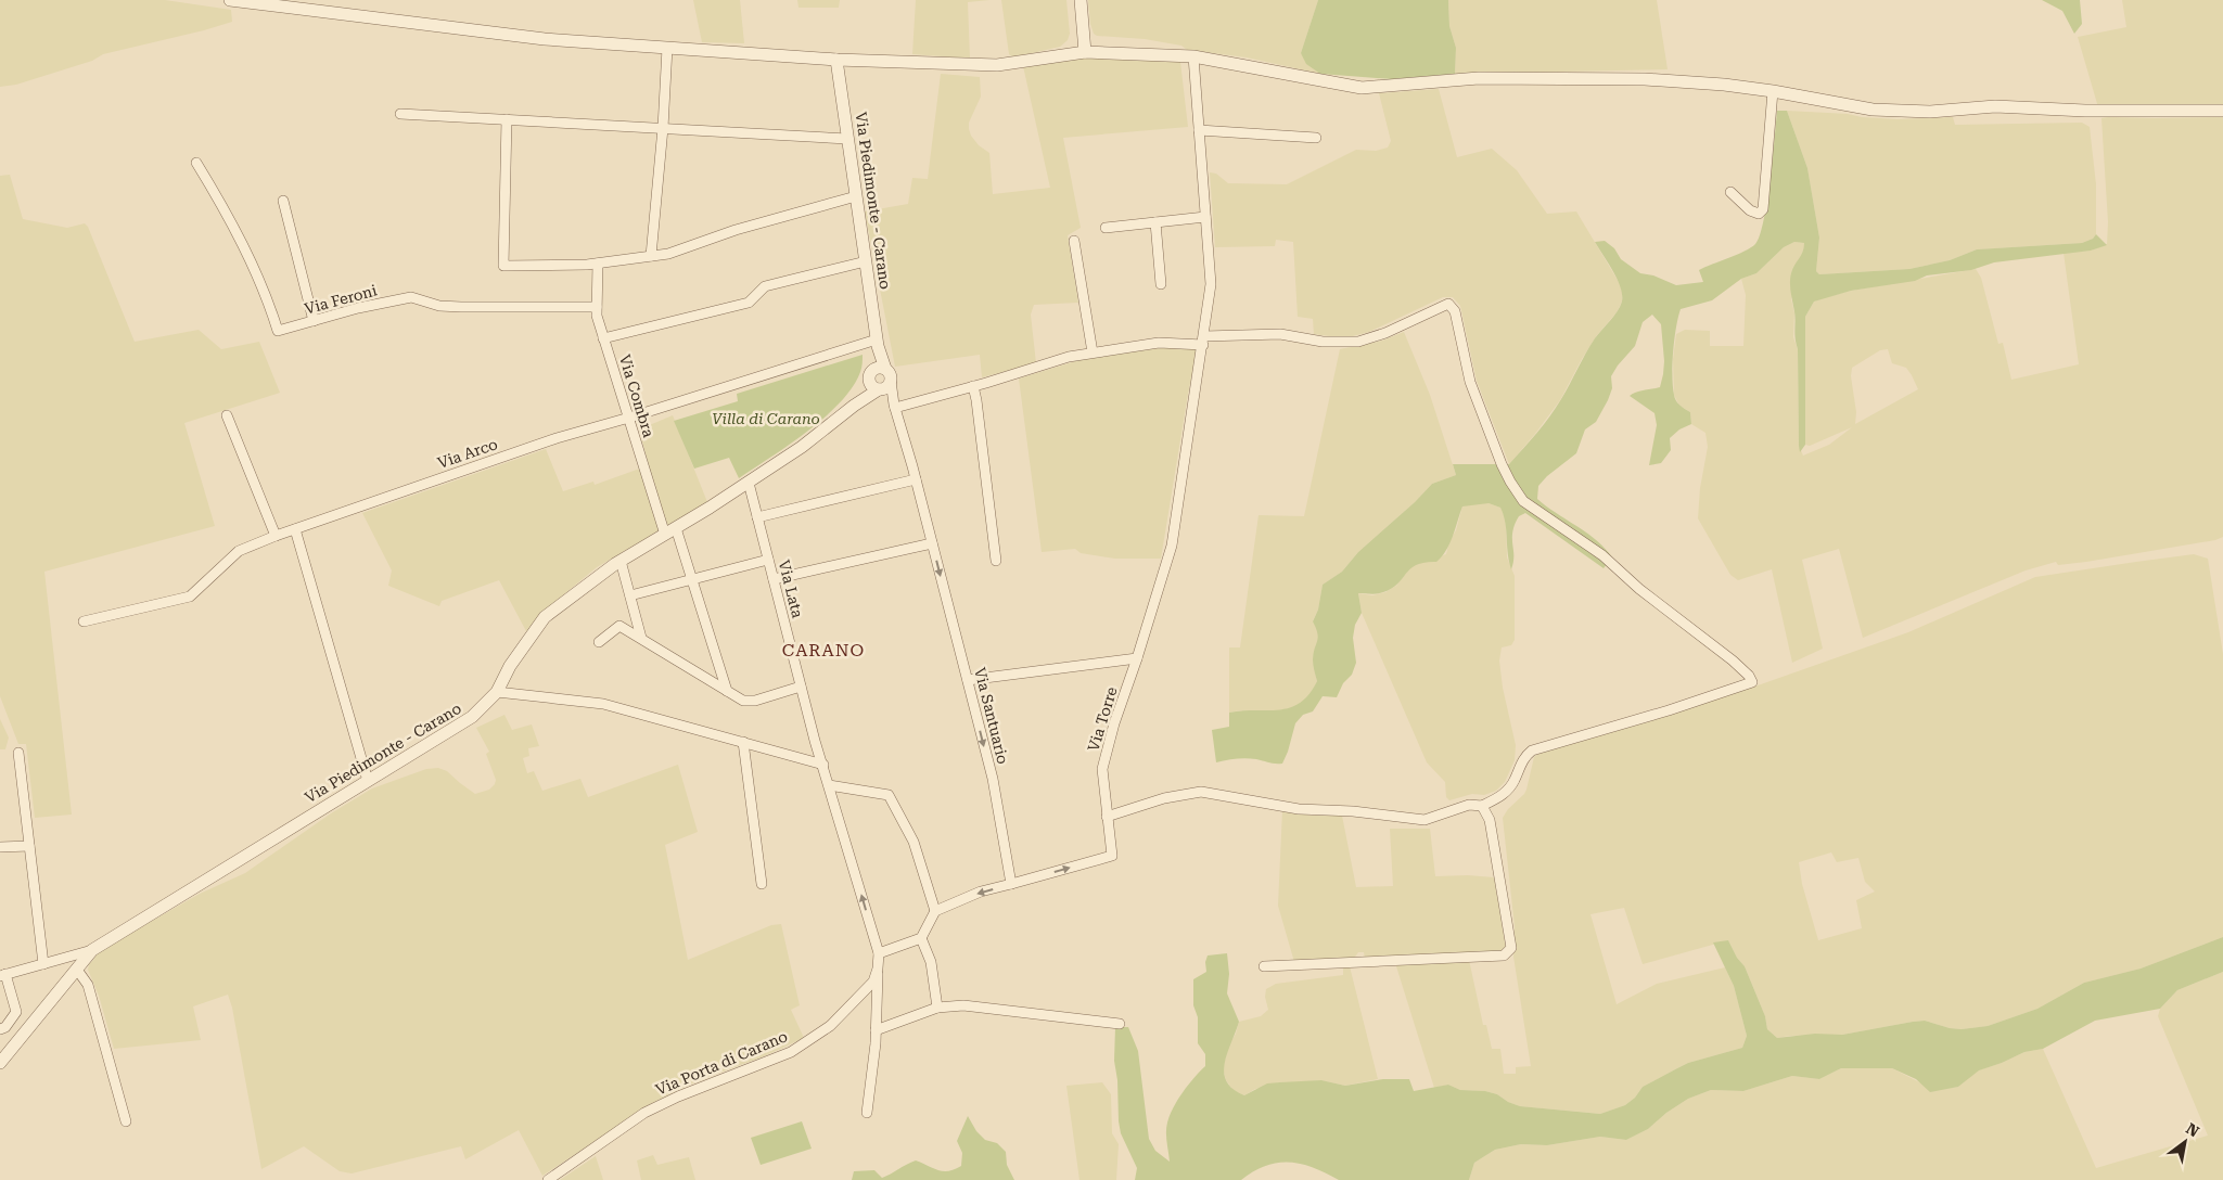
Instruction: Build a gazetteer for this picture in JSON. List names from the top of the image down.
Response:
{
  "streets": {
    "street": [
      "Via Piedimonte - Carano",
      "Via Feroni",
      "Via Combra",
      "Via Arco",
      "Via Lata",
      "Via Santuario",
      "Via Torre",
      "Via Porta di Carano"
    ]
  },
  "crossings": [
    ["Via Piedimonte - Carano", "Via Combra"],
    ["Via Piedimonte - Carano", "Via Arco"],
    ["Via Piedimonte - Carano", "Via Lata"],
    ["Via Piedimonte - Carano", "Via Santuario"],
    ["Via Feroni", "Via Combra"],
    ["Via Combra", "Via Arco"],
    ["Via Lata", "Via Porta di Carano"],
    ["Via Santuario", "Via Torre"]
  ],
  "one_way": ["Via Santuario"],
  "districts": ["CARANO"],
  "parks": ["Villa di Carano"],
  "north": "top right"
}
